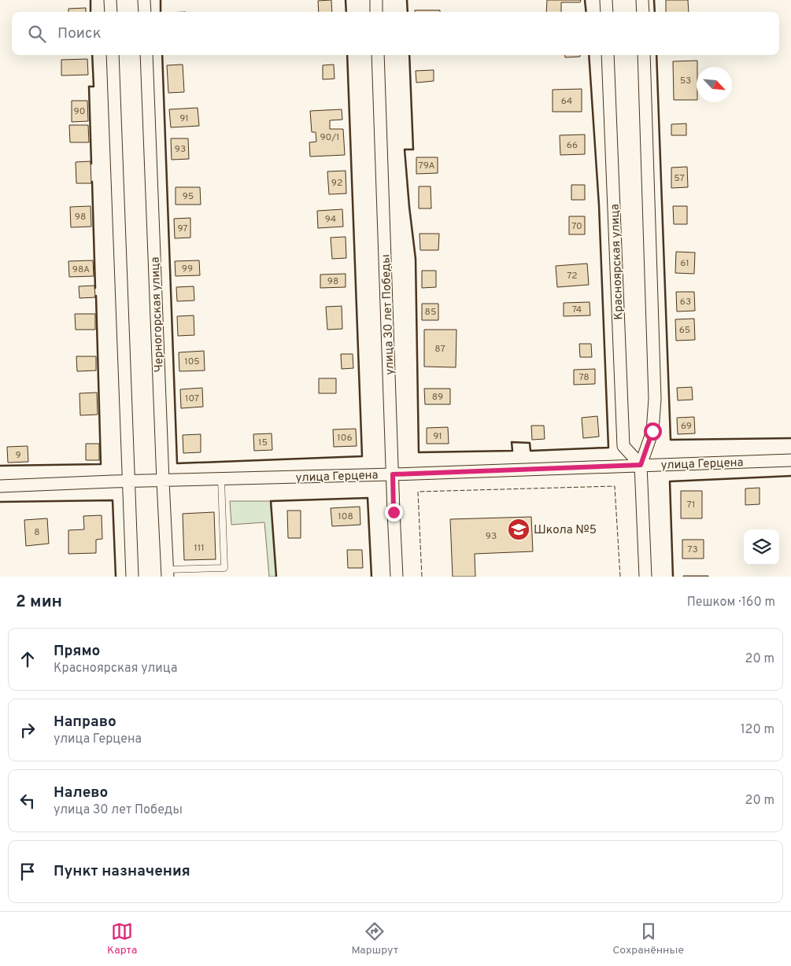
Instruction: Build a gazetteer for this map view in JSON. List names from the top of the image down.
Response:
{
  "streets": {
    "street": [
      "Красноярская улица",
      "Черногорская улица",
      "улица 30 лет Победы",
      "улица Герцена"
    ]
  },
  "crossings": [
    ["Красноярская улица", "улица Герцена"],
    ["Черногорская улица", "улица Герцена"],
    ["улица 30 лет Победы", "улица Герцена"]
  ],
  "places": {
    "school or university": ["Школа №5"]
  },
  "house_numbers": [
    "53",
    "64",
    "90",
    "91",
    "90/1",
    "66",
    "93",
    "79А",
    "57",
    "92",
    "95",
    "98",
    "94",
    "70",
    "97",
    "61",
    "99",
    "98А",
    "72",
    "98",
    "63",
    "74",
    "85",
    "65",
    "87",
    "105",
    "78",
    "89",
    "107",
    "69",
    "91",
    "106",
    "15",
    "9",
    "71",
    "108",
    "8",
    "93",
    "111",
    "73"
  ],
  "north": "bottom right",
  "page": {
    "search": "Поиск",
    "heading": ["2 мин", "Пешком · 160 m"],
    "list": [
      ["Прямо", "Красноярская улица", "20 m"],
      ["Направо", "улица Герцена", "120 m"],
      ["Налево", "улица 30 лет Победы", "20 m"],
      "Пункт назначения"
    ],
    "nav": ["Карта", "Маршрут", "Сохранённые"]
  }
}
